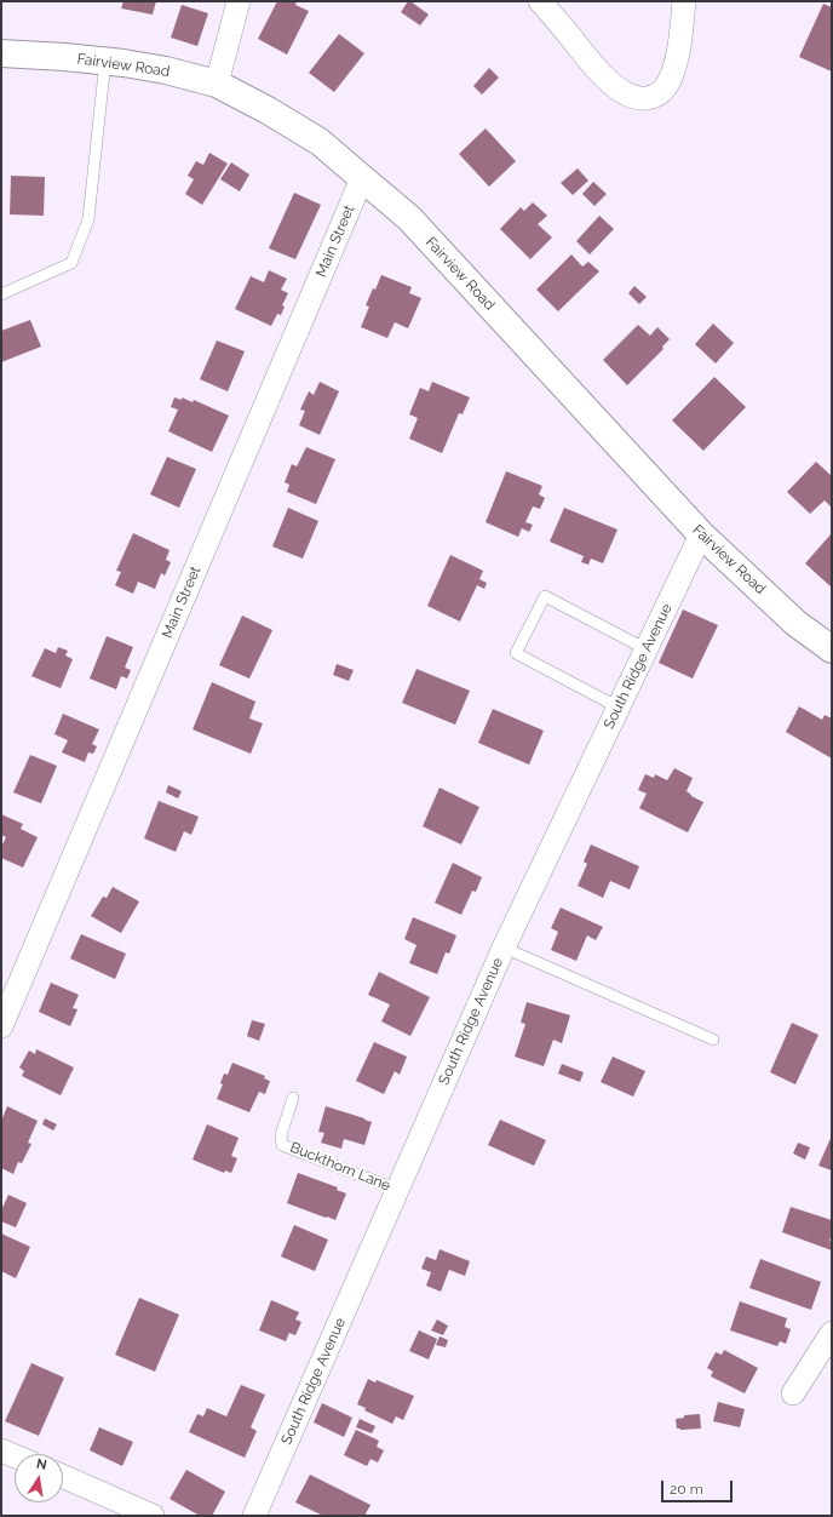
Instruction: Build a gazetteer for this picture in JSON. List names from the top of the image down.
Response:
{
  "streets": {
    "main road": ["Fairview Road"],
    "street": ["Main Street", "South Ridge Avenue"],
    "lane": ["Buckthorn Lane"]
  },
  "crossings": [
    ["Fairview Road", "Main Street"],
    ["Fairview Road", "South Ridge Avenue"],
    ["South Ridge Avenue", "Buckthorn Lane"]
  ],
  "scale_bar": "20 m",
  "north": "top"
}
